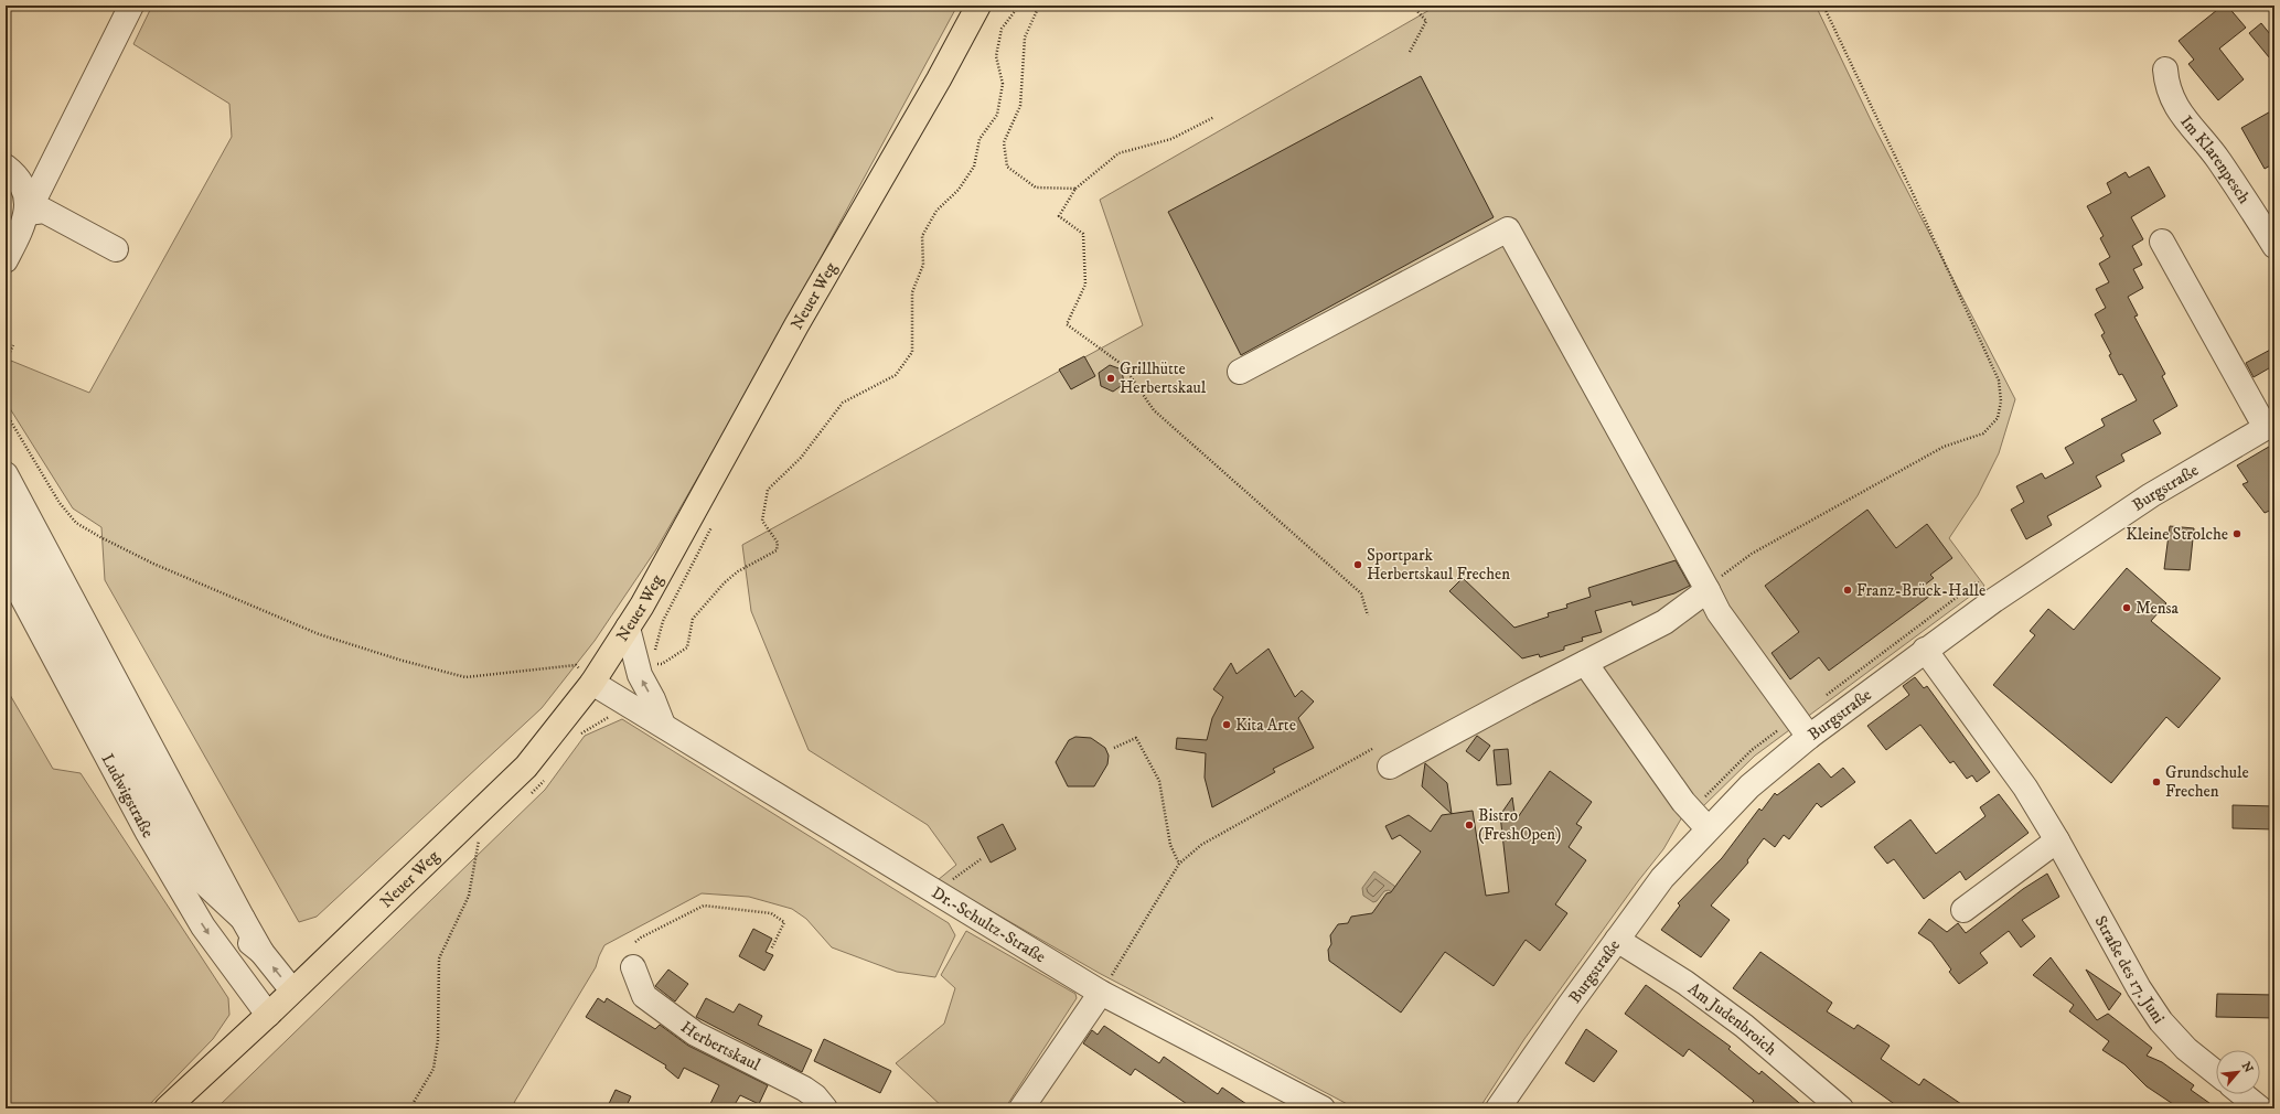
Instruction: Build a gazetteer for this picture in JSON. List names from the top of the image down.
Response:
{
  "streets": {
    "main road": ["Neuer Weg"],
    "street": [
      "Im Klarenpesch",
      "Burgstraße",
      "Ludwigstraße",
      "Dr.-Schultz-Straße",
      "Straße des 17. Juni",
      "Am Judenbroich",
      "Herbertskaul"
    ]
  },
  "crossings": [
    ["Neuer Weg", "Ludwigstraße"],
    ["Neuer Weg", "Dr.-Schultz-Straße"],
    ["Burgstraße", "Straße des 17. Juni"],
    ["Burgstraße", "Am Judenbroich"]
  ],
  "places": [
    "Grillhütte Herbertskaul",
    "Kleine Strolche",
    "Sportpark Herbertskaul Frechen",
    "Franz-Brück-Halle",
    "Mensa",
    "Kita Arte",
    "Grundschule Frechen",
    "Bistro (FreshOpen)"
  ],
  "north": "top right"
}
